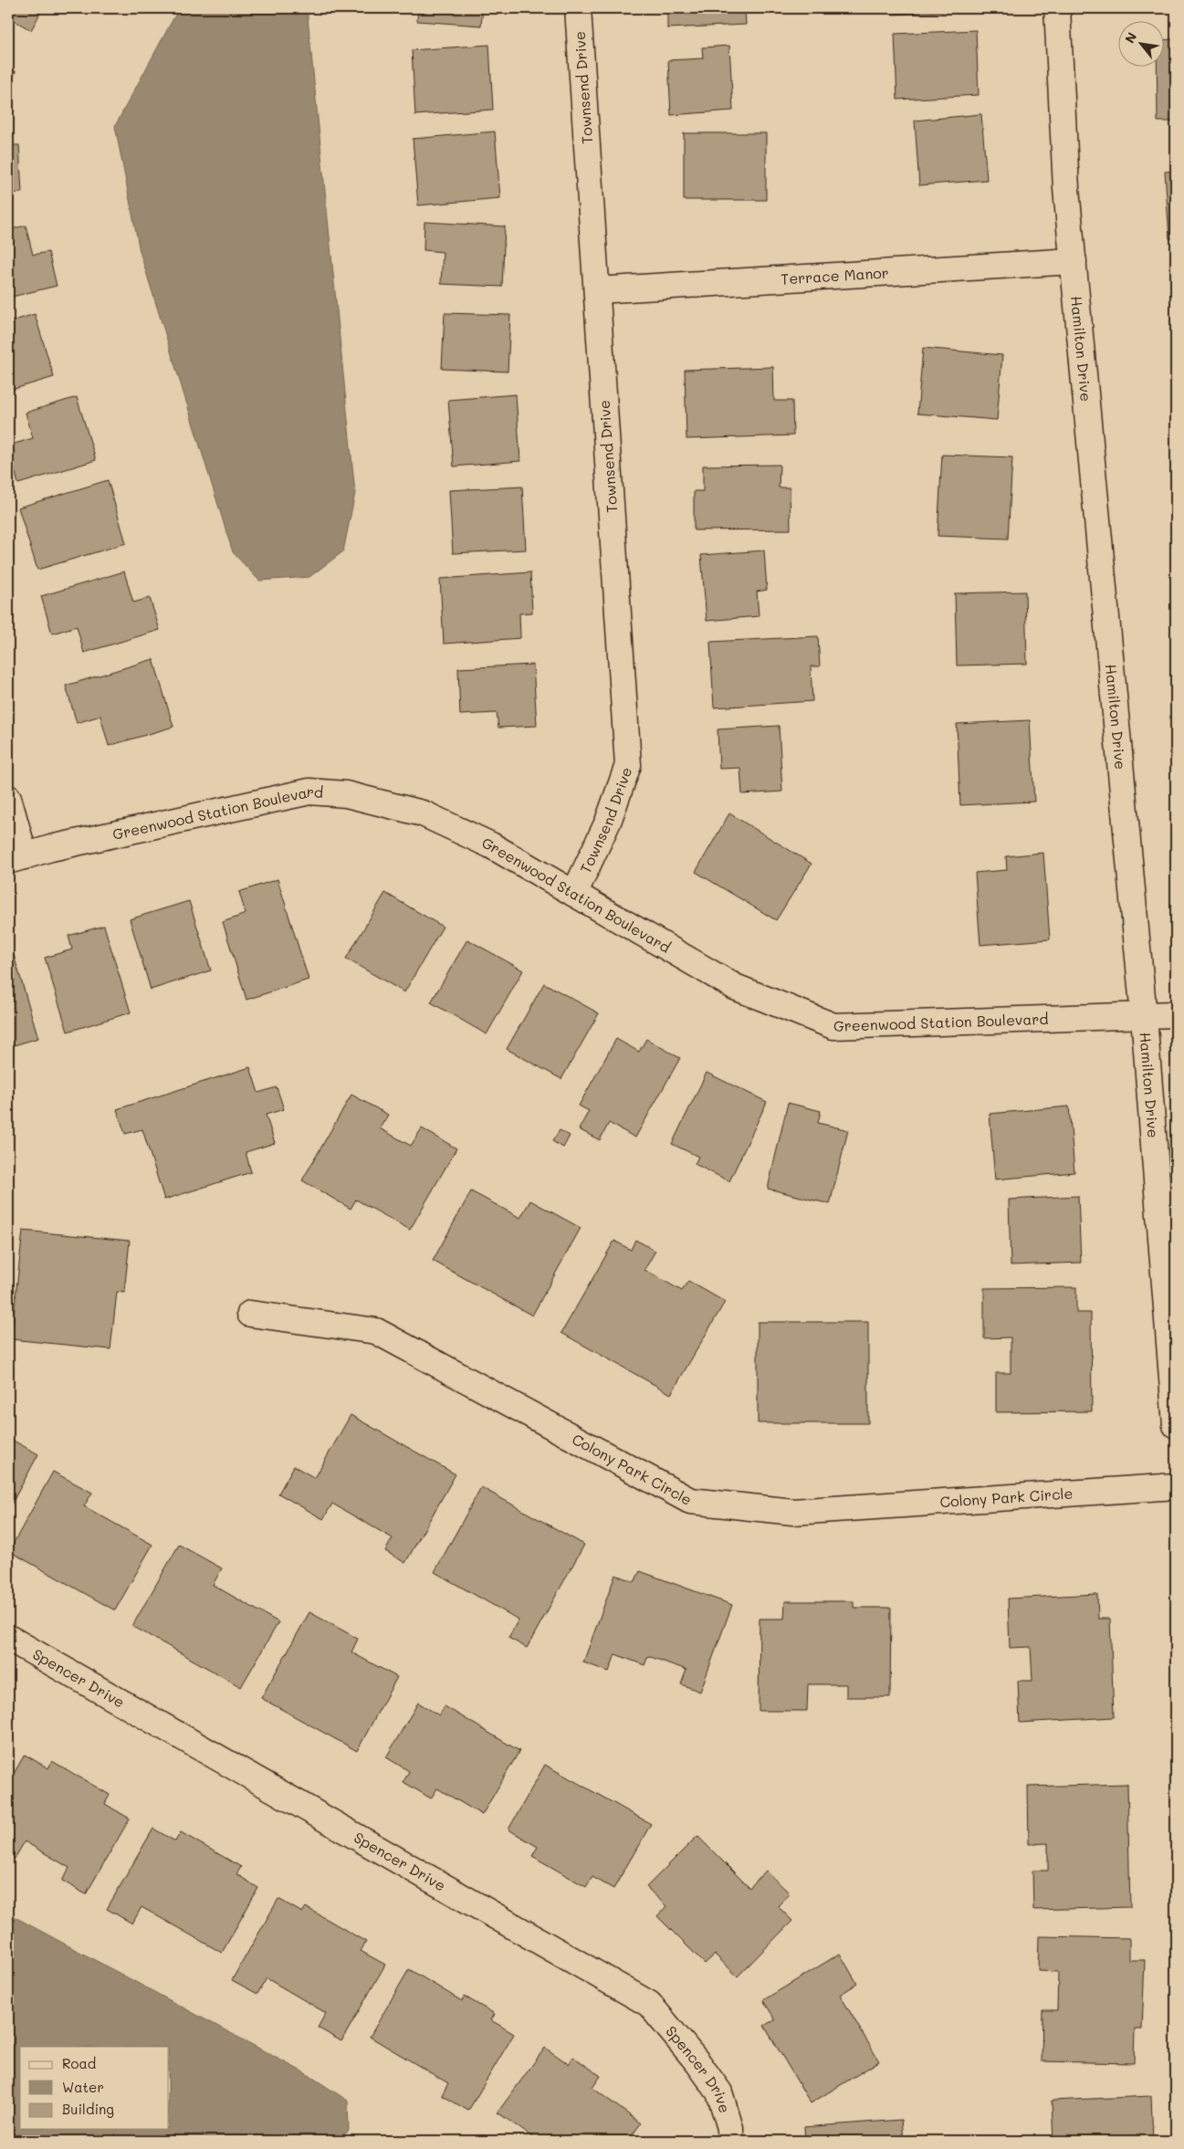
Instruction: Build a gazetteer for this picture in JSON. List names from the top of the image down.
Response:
{
  "streets": {
    "street": [
      "Townsend Drive",
      "Terrace Manor",
      "Hamilton Drive",
      "Greenwood Station Boulevard",
      "Colony Park Circle",
      "Spencer Drive"
    ]
  },
  "crossings": [
    ["Townsend Drive", "Terrace Manor"],
    ["Townsend Drive", "Greenwood Station Boulevard"],
    ["Terrace Manor", "Hamilton Drive"],
    ["Hamilton Drive", "Greenwood Station Boulevard"]
  ],
  "legend": ["Road", "Water", "Building"],
  "north": "top left"
}
